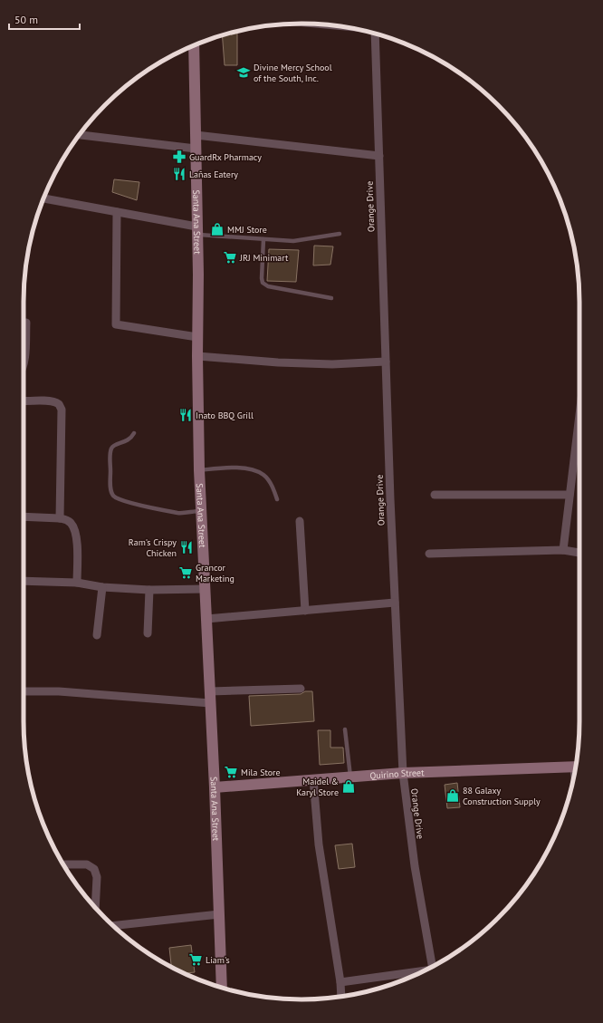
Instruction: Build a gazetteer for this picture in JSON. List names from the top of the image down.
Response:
{
  "streets": {
    "main road": ["Santa Ana Street", "Quirino Street"],
    "street": ["Orange Drive"]
  },
  "crossings": [
    ["Orange Drive", "Quirino Street"],
    ["Santa Ana Street", "Quirino Street"]
  ],
  "places": {
    "school or university": ["Divine Mercy School of the South, Inc."],
    "pharmacy": ["GuardRx Pharmacy"],
    "restaurant": ["Lañas Eatery", "Inato BBQ Grill", "Ram's Crispy Chicken"],
    "shop": ["MMJ Store", "Maidel & Karyl Store", "88 Galaxy Construction Supply"],
    "supermarket": [
      "JRJ Minimart",
      "Grancor Marketing",
      "Mila Store",
      "Liam's"
    ]
  },
  "scale_bar": "50 m"
}
